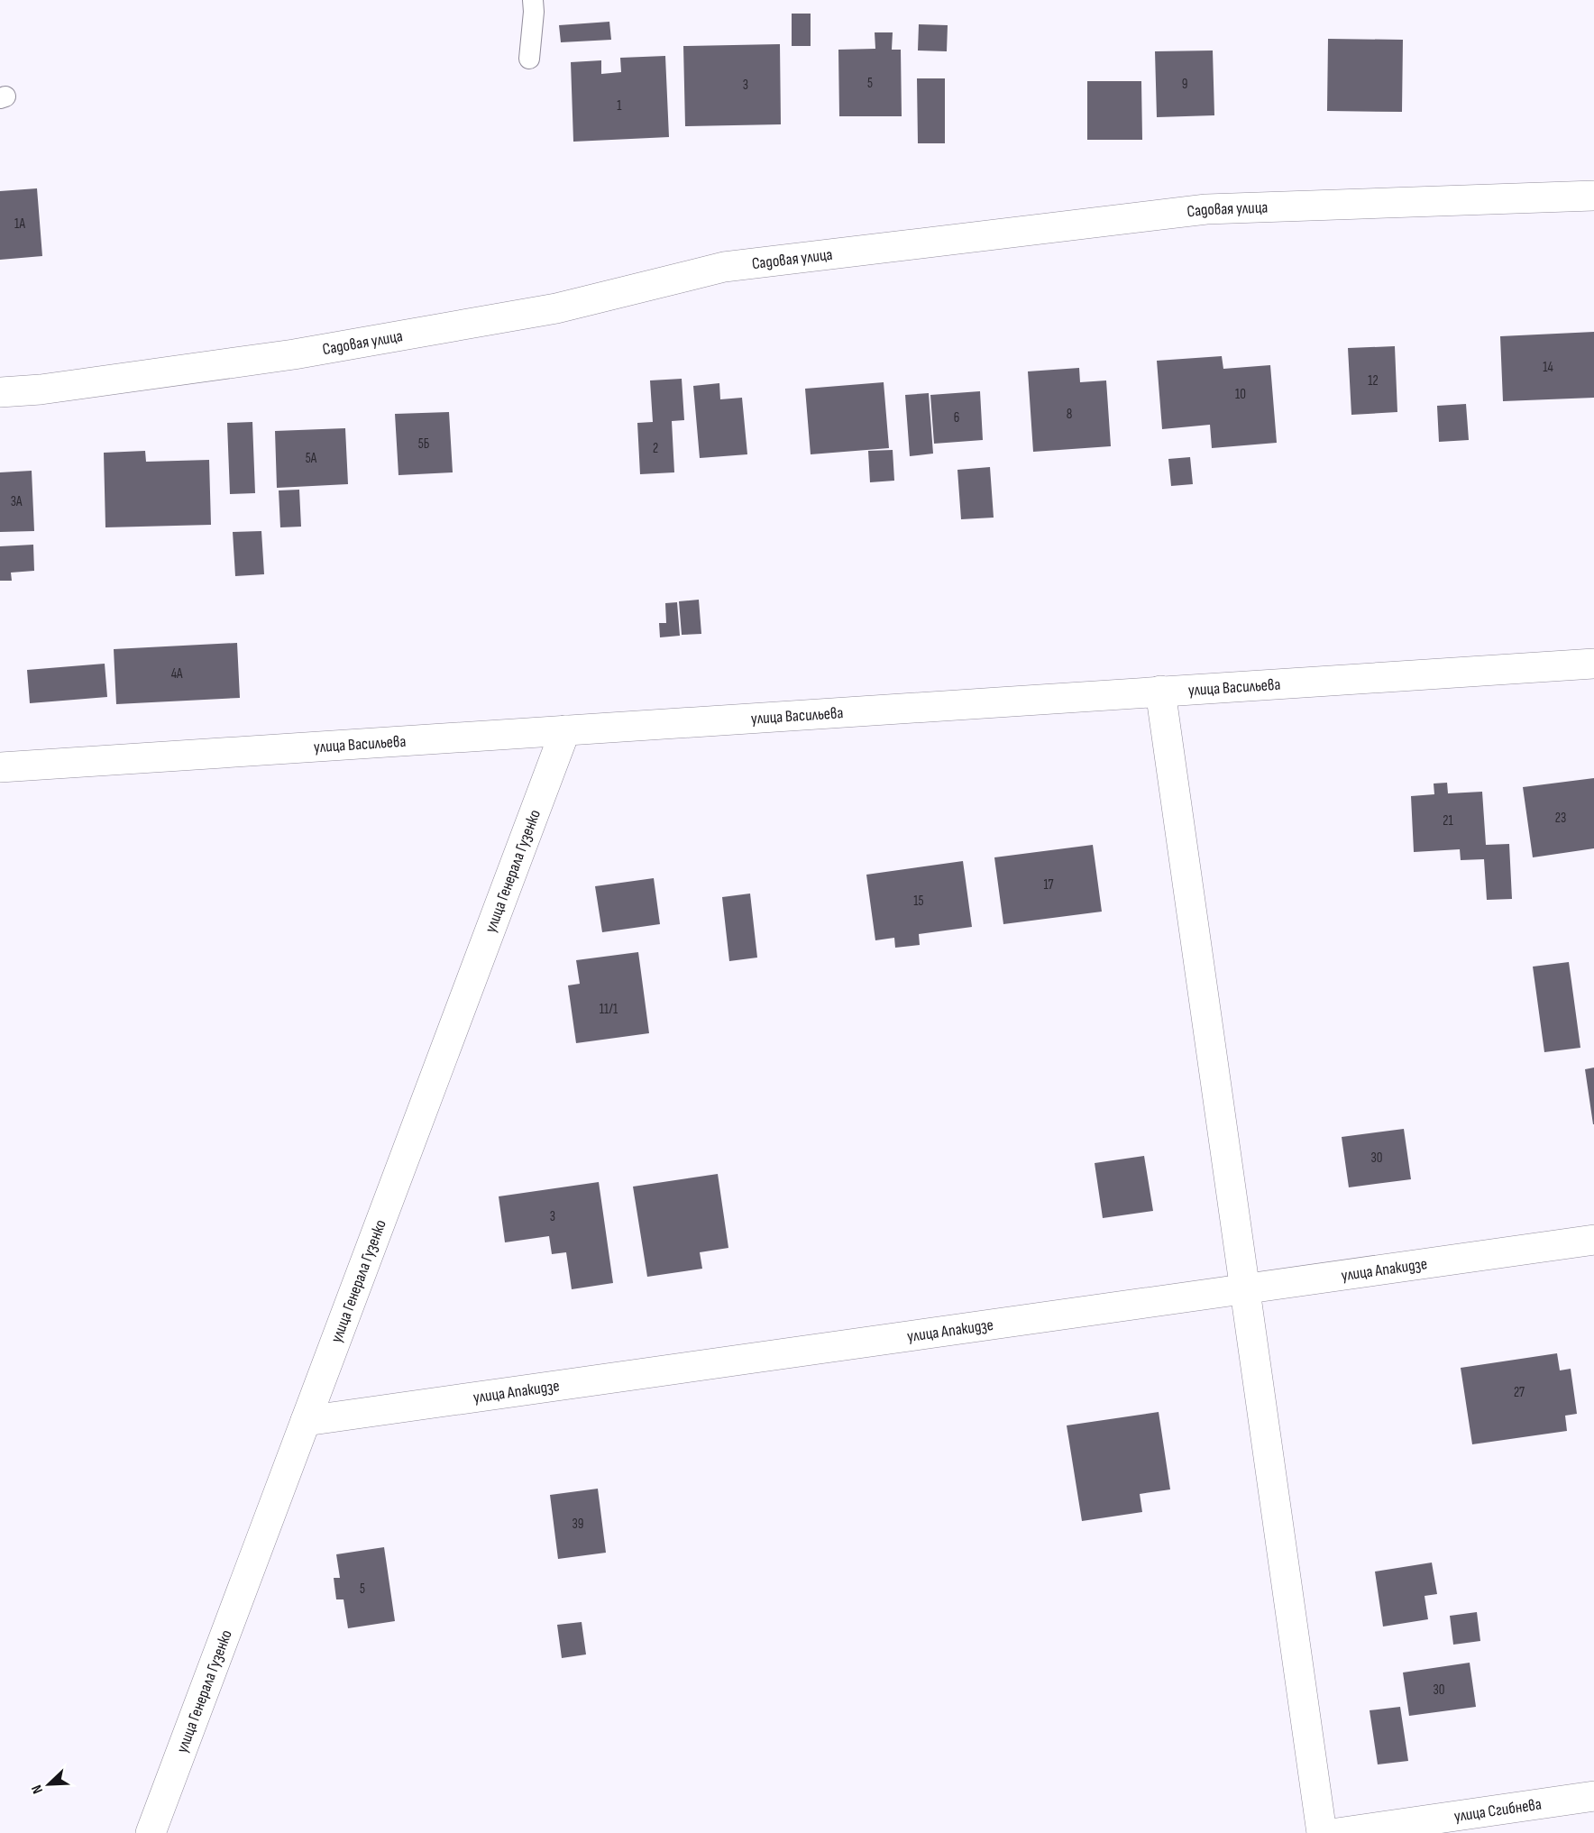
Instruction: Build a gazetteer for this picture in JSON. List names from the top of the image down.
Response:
{
  "streets": {
    "street": [
      "Садовая улица",
      "улица Васильева",
      "улица Генерала Гузенко",
      "улица Апакидзе",
      "улица Сгибнева"
    ]
  },
  "crossings": [
    ["улица Васильева", "улица Генерала Гузенко"],
    ["улица Генерала Гузенко", "улица Апакидзе"]
  ],
  "house_numbers": [
    "5",
    "9",
    "3",
    "1",
    "1А",
    "14",
    "12",
    "10",
    "8",
    "6",
    "5Б",
    "2",
    "5А",
    "3А",
    "4А",
    "23",
    "21",
    "17",
    "15",
    "11/1",
    "30",
    "3",
    "27",
    "39",
    "5",
    "30"
  ],
  "north": "bottom left"
}
